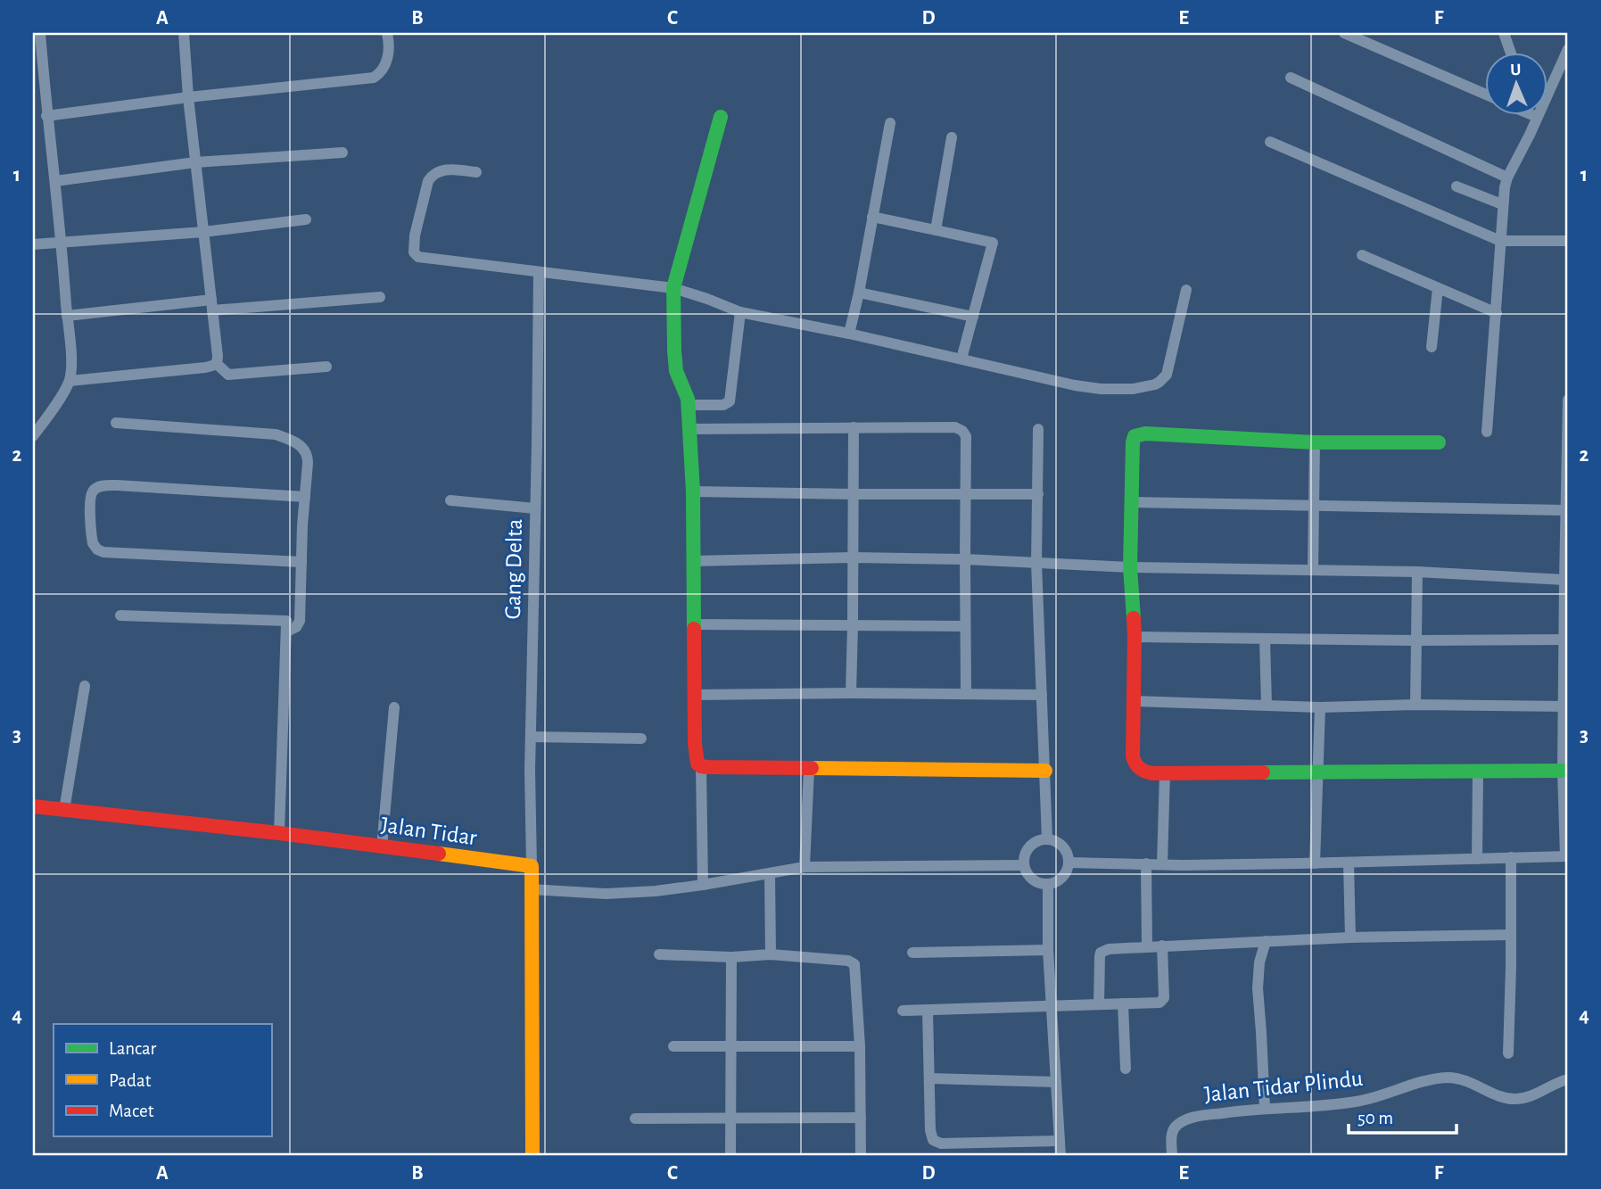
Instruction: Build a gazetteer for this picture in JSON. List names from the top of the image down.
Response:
{
  "streets": {
    "street": ["Gang Delta", "Jalan Tidar", "Jalan Tidar Plindu"]
  },
  "crossings": [
    ["Gang Delta", "Jalan Tidar"]
  ],
  "legend": ["Lancar", "Padat", "Macet"],
  "scale_bar": "50 m",
  "north": "top",
  "grid": {
    "columns": [
      "A",
      "B",
      "C",
      "D",
      "E",
      "F"
    ],
    "rows": [
      "1",
      "2",
      "3",
      "4"
    ]
  }
}
